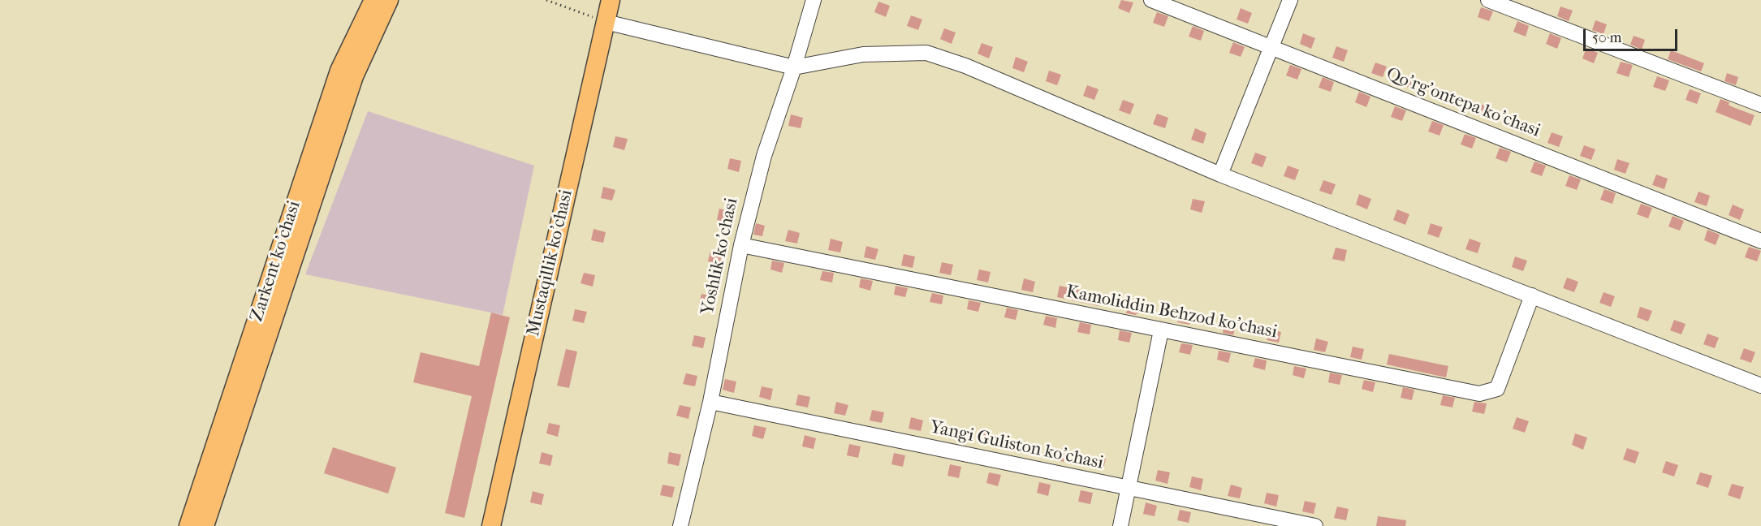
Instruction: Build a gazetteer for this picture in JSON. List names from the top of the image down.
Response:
{
  "streets": {
    "main road": ["Zarkent ko'chasi", "Mustaqillik ko'chasi"],
    "street": [
      "Qo'rg'ontepa ko'chasi",
      "Yoshlik ko'chasi",
      "Kamoliddin Behzod ko'chasi",
      "Yangi Guliston ko'chasi"
    ]
  },
  "crossings": [
    ["Yoshlik ko'chasi", "Kamoliddin Behzod ko'chasi"],
    ["Yoshlik ko'chasi", "Yangi Guliston ko'chasi"]
  ],
  "scale_bar": "50 m"
}
